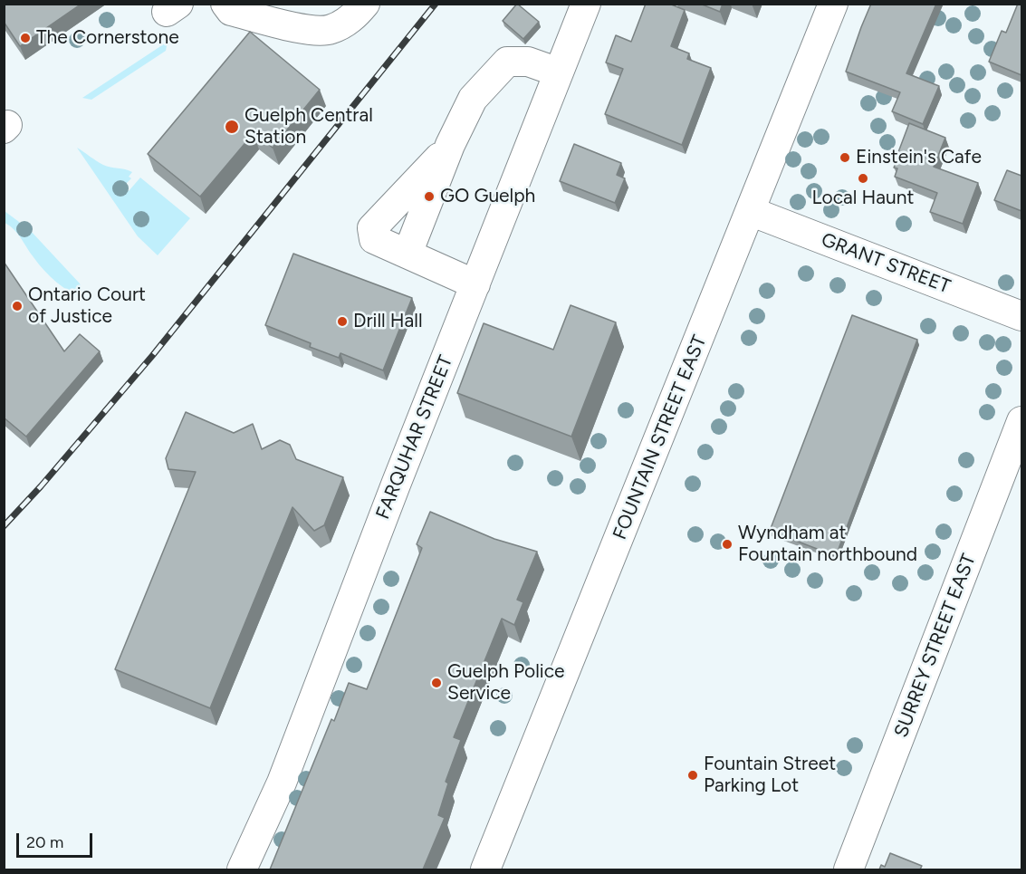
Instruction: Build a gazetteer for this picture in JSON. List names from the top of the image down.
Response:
{
  "streets": {
    "street": [
      "GRANT STREET",
      "FARQUHAR STREET",
      "FOUNTAIN STREET EAST",
      "SURREY STREET EAST"
    ]
  },
  "crossings": [
    ["GRANT STREET", "FOUNTAIN STREET EAST"]
  ],
  "places": [
    "The Cornerstone",
    "Guelph Central Station",
    "Einstein's Cafe",
    "Local Haunt",
    "GO Guelph",
    "Ontario Court of Justice",
    "Drill Hall",
    "Wyndham at Fountain northbound",
    "Guelph Police Service",
    "Fountain Street Parking Lot"
  ],
  "scale_bar": "20 m"
}
